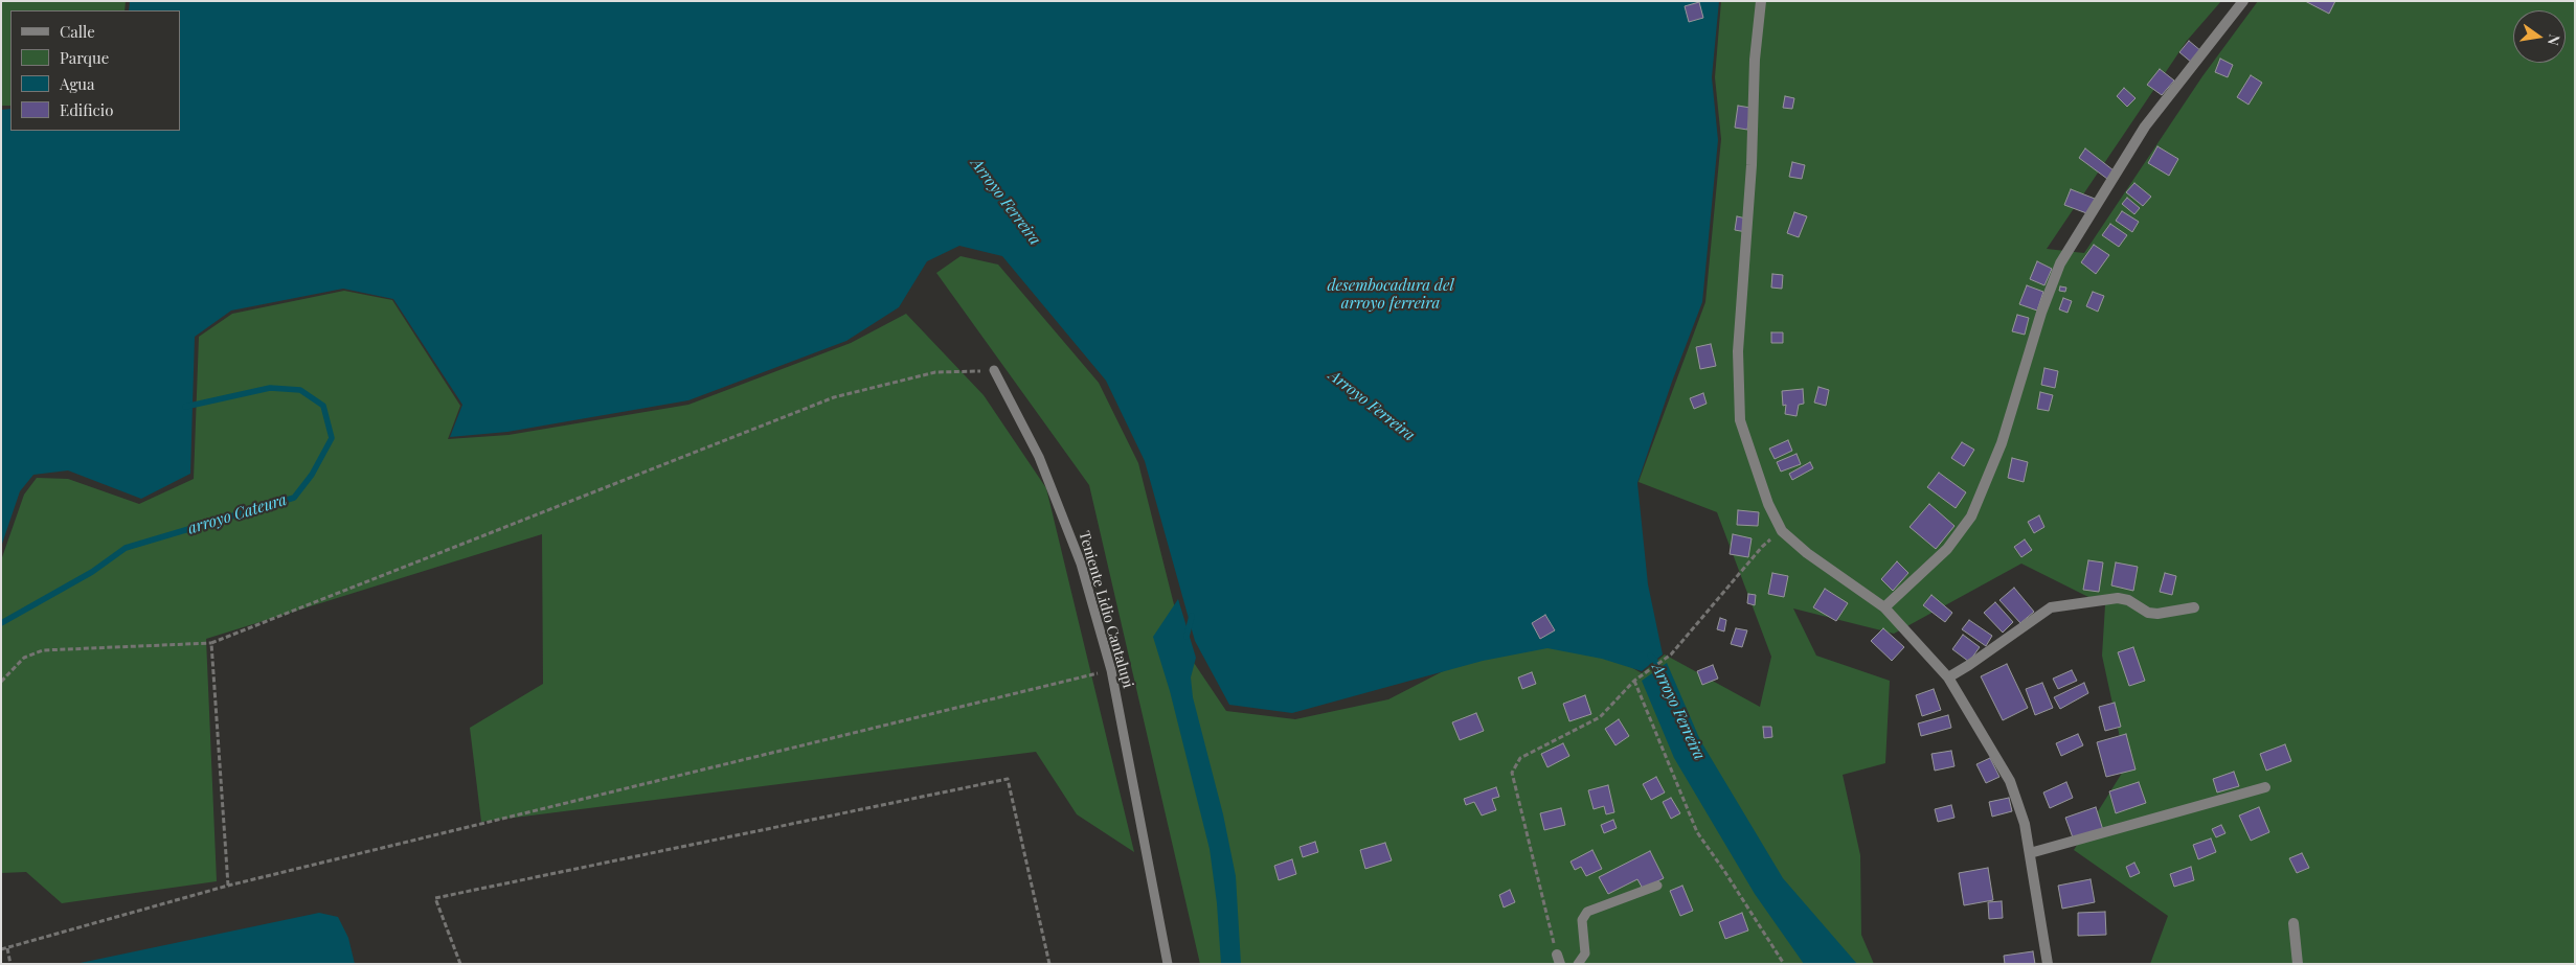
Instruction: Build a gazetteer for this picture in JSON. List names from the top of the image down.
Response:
{
  "streets": {
    "lane": ["Teniente Lidio Cantalupi"]
  },
  "water": ["Arroyo Ferreira", "desembocadura del arroyo ferreira", "arroyo Cateura"],
  "legend": [
    "Calle",
    "Parque",
    "Agua",
    "Edificio"
  ],
  "north": "right"
}
